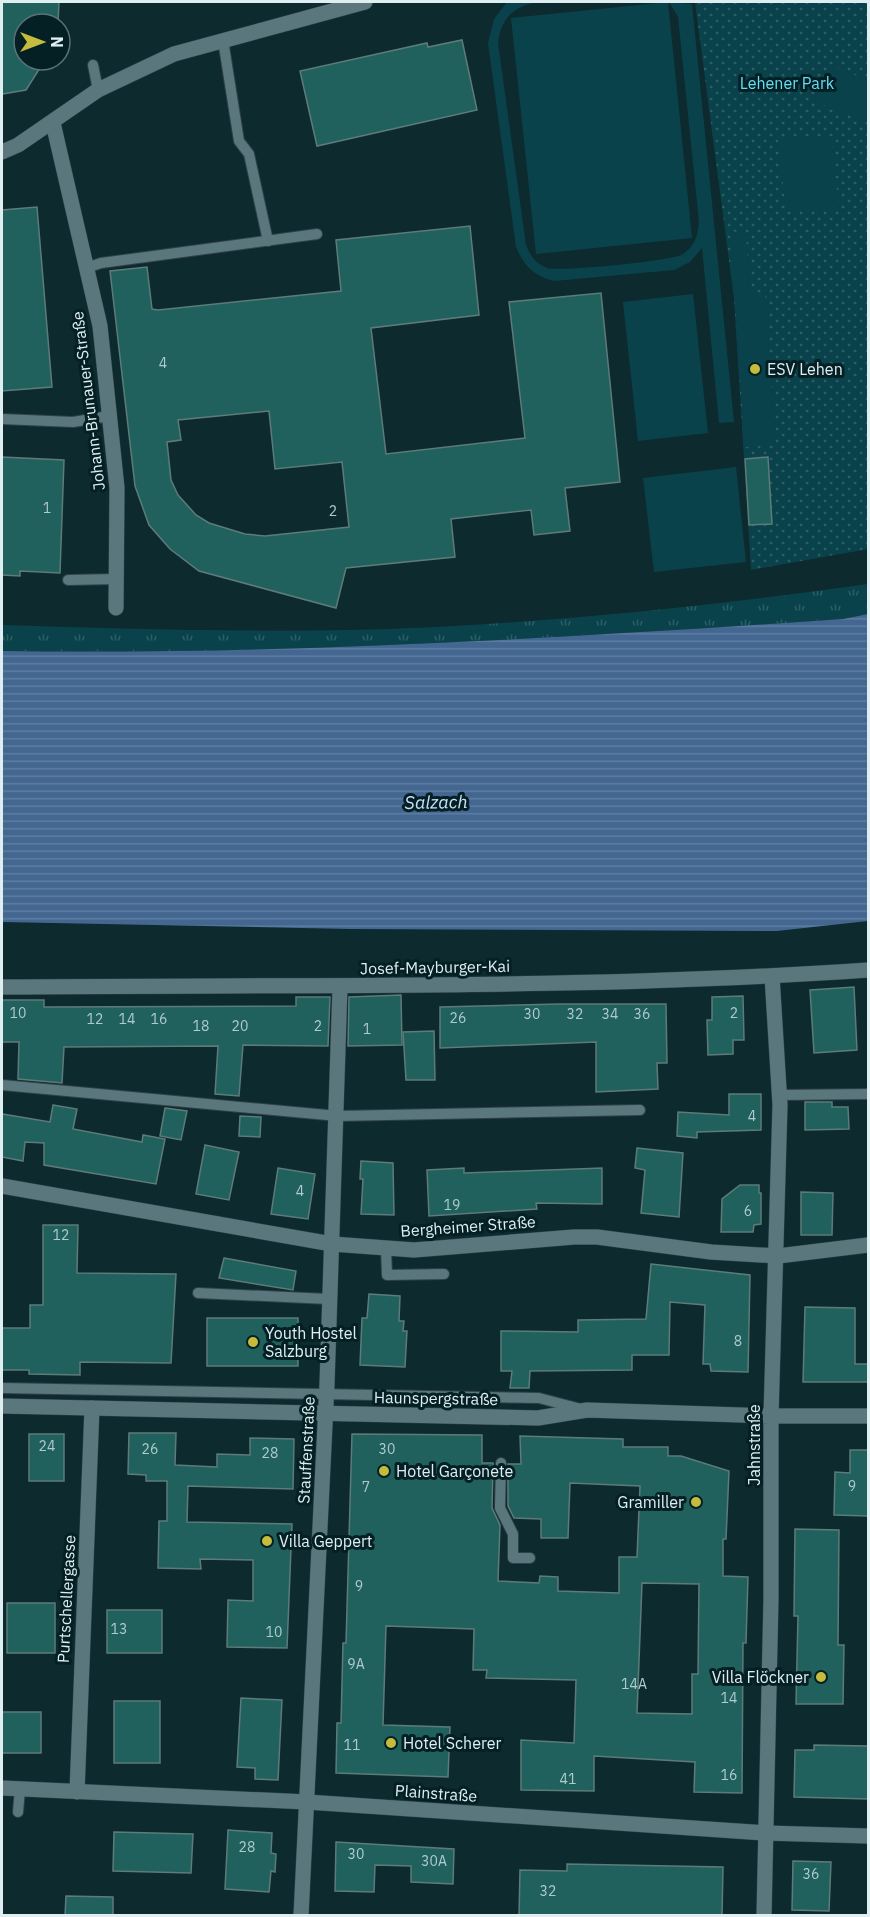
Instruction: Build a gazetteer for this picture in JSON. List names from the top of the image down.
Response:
{
  "streets": {
    "street": [
      "Johann-Brunauer-Straße",
      "Josef-Mayburger-Kai",
      "Bergheimer Straße",
      "Haunspergstraße",
      "Jahnstraße",
      "Stauffenstraße",
      "Purtschellergasse",
      "Plainstraße"
    ]
  },
  "crossings": [
    ["Josef-Mayburger-Kai", "Jahnstraße"],
    ["Josef-Mayburger-Kai", "Stauffenstraße"],
    ["Bergheimer Straße", "Jahnstraße"],
    ["Bergheimer Straße", "Stauffenstraße"],
    ["Haunspergstraße", "Jahnstraße"],
    ["Haunspergstraße", "Stauffenstraße"],
    ["Haunspergstraße", "Purtschellergasse"],
    ["Jahnstraße", "Plainstraße"],
    ["Stauffenstraße", "Plainstraße"],
    ["Purtschellergasse", "Plainstraße"]
  ],
  "water": ["Salzach"],
  "parks": ["Lehener Park"],
  "places": [
    "ESV Lehen",
    "Youth Hostel Salzburg",
    "Hotel Garçonete",
    "Gramiller",
    "Villa Geppert",
    "Villa Flöckner",
    "Hotel Scherer"
  ],
  "house_numbers": [
    "4",
    "1",
    "2",
    "10",
    "2",
    "30",
    "32",
    "34",
    "36",
    "26",
    "12",
    "14",
    "16",
    "18",
    "20",
    "2",
    "1",
    "4",
    "4",
    "19",
    "6",
    "12",
    "8",
    "24",
    "26",
    "30",
    "28",
    "9",
    "7",
    "9",
    "13",
    "10",
    "9A",
    "14A",
    "14",
    "11",
    "16",
    "41",
    "28",
    "30",
    "30A",
    "36",
    "32"
  ],
  "north": "right"
}
